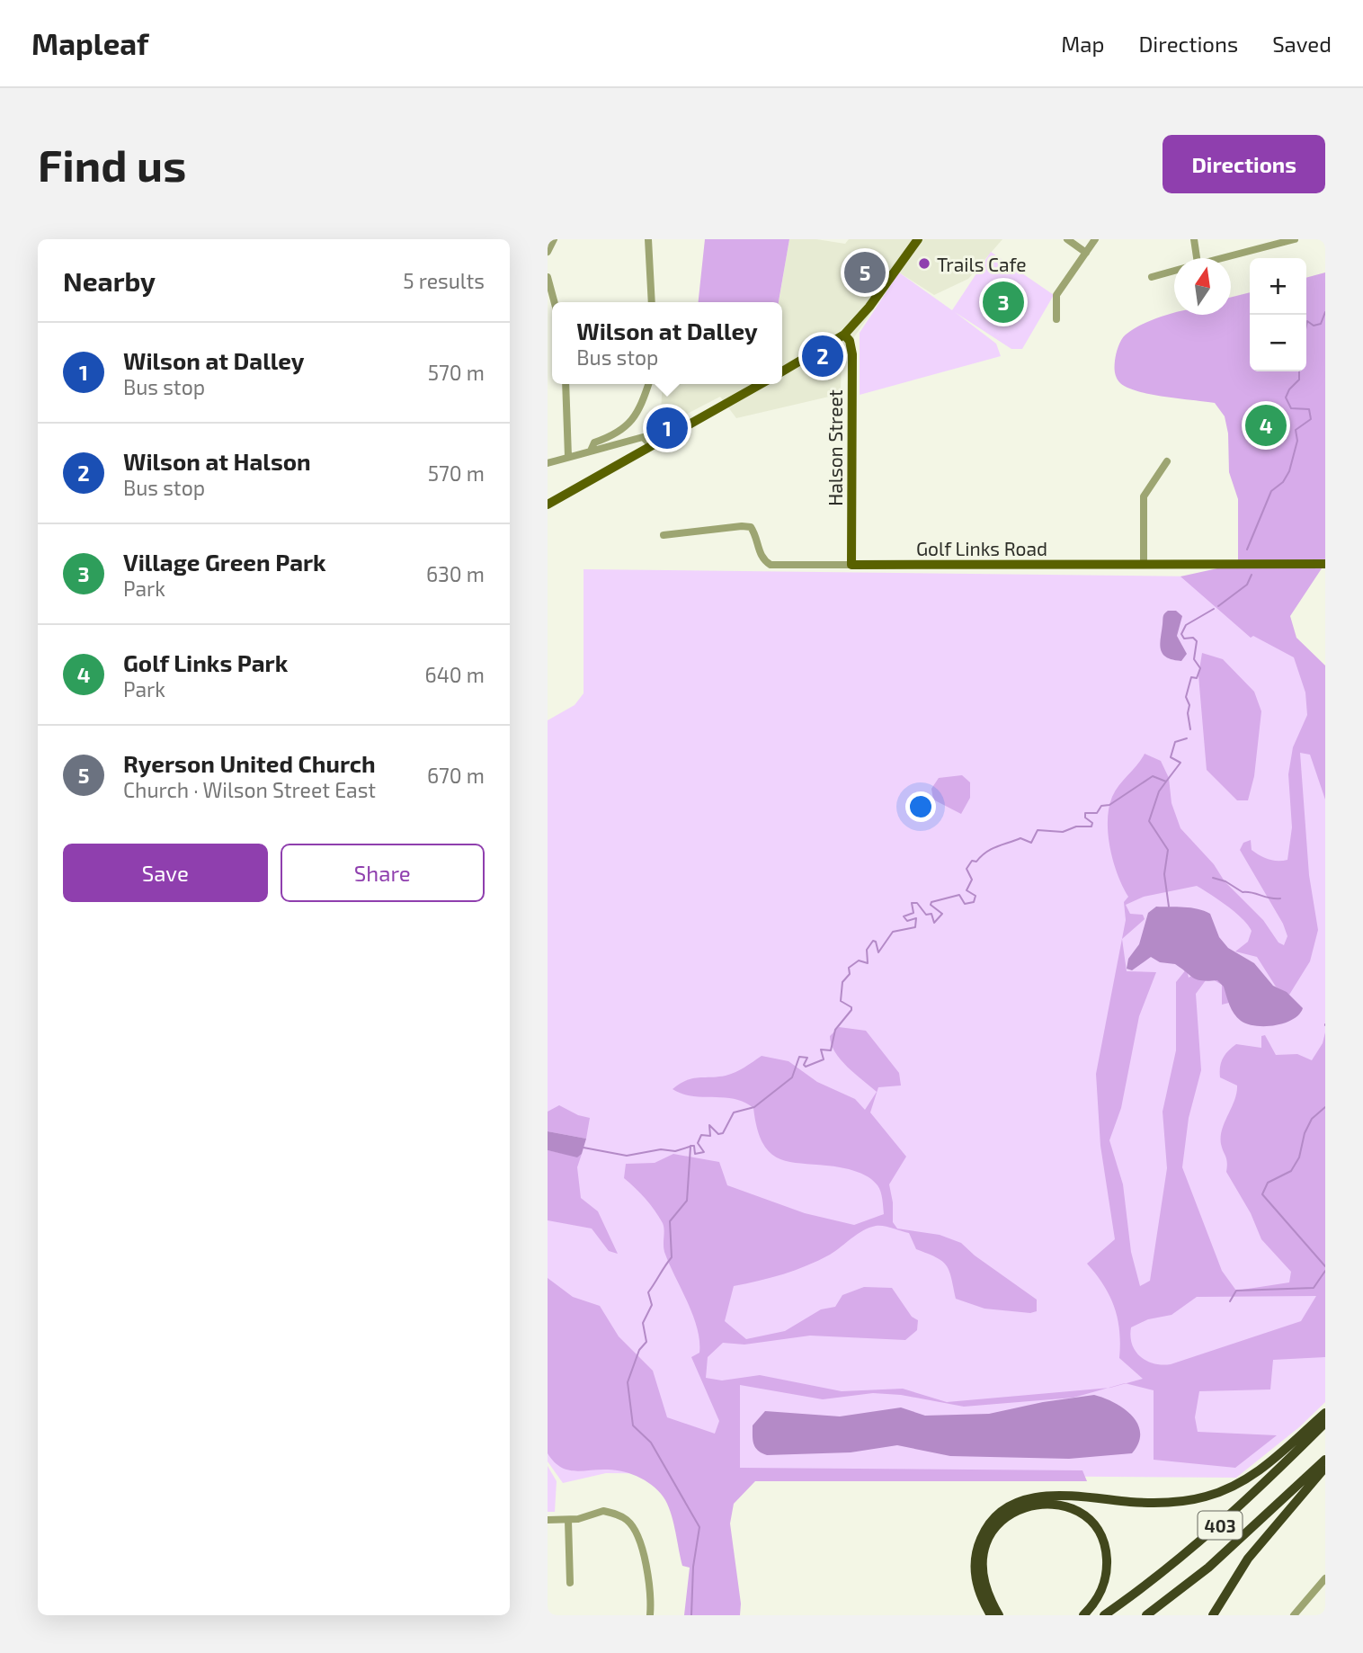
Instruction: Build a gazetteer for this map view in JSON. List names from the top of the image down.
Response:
{
  "streets": {
    "highway": ["403"],
    "main road": ["Halson Street", "Golf Links Road"]
  },
  "crossings": [
    ["Halson Street", "Golf Links Road"]
  ],
  "places": ["Trails Cafe"],
  "north": "top",
  "page": {
    "header": "Mapleaf",
    "nav": ["Map", "Directions", "Saved"],
    "buttons": [
      "Directions",
      ["Save", "Share"]
    ],
    "title": "Find us",
    "heading": ["Nearby", "5 results"],
    "pins": [
      "5",
      "3",
      "2",
      "4",
      "1"
    ],
    "map_buttons": ["+", "−"],
    "popup": ["Wilson at Dalley", "Bus stop"],
    "list": [
      {
        "mark": "1",
        "name": "Wilson at Dalley",
        "note": "Bus stop",
        "value": "570 m"
      },
      {
        "mark": "2",
        "name": "Wilson at Halson",
        "note": "Bus stop",
        "value": "570 m"
      },
      {
        "mark": "3",
        "name": "Village Green Park",
        "note": "Park",
        "value": "630 m"
      },
      {
        "mark": "4",
        "name": "Golf Links Park",
        "note": "Park",
        "value": "640 m"
      },
      {
        "mark": "5",
        "name": "Ryerson United Church",
        "note": "Church · Wilson Street East",
        "value": "670 m"
      }
    ]
  }
}
